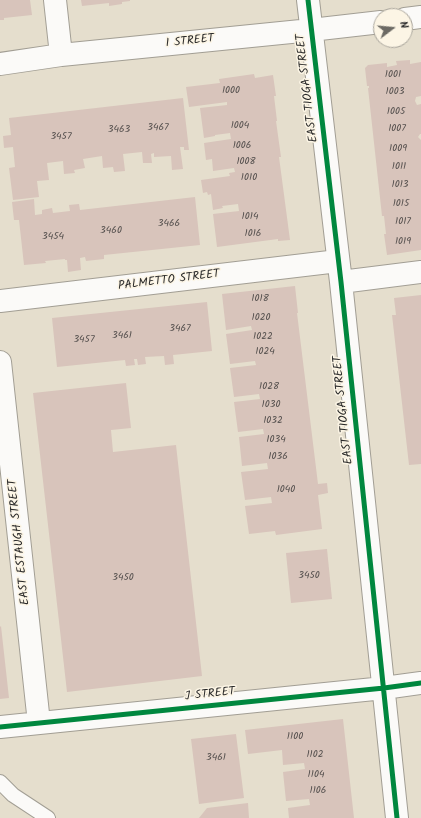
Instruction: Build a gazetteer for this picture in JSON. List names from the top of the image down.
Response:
{
  "streets": {
    "street": [
      "I STREET",
      "EAST TIOGA STREET",
      "PALMETTO STREET",
      "EAST ESTAUGH STREET",
      "J STREET"
    ]
  },
  "crossings": [
    ["I STREET", "EAST TIOGA STREET"],
    ["EAST TIOGA STREET", "PALMETTO STREET"],
    ["EAST TIOGA STREET", "J STREET"],
    ["EAST ESTAUGH STREET", "J STREET"]
  ],
  "house_numbers": [
    "1001",
    "1000",
    "1003",
    "1005",
    "1004",
    "3467",
    "1007",
    "3463",
    "3457",
    "1006",
    "1009",
    "1008",
    "1011",
    "1010",
    "1013",
    "1015",
    "1014",
    "1017",
    "3466",
    "3460",
    "1016",
    "3454",
    "1019",
    "1018",
    "1020",
    "3467",
    "3461",
    "1022",
    "3457",
    "1024",
    "1028",
    "1030",
    "1032",
    "1034",
    "1036",
    "1040",
    "3450",
    "3450",
    "1100",
    "1102",
    "3461",
    "1104",
    "1106"
  ],
  "north": "right"
}
